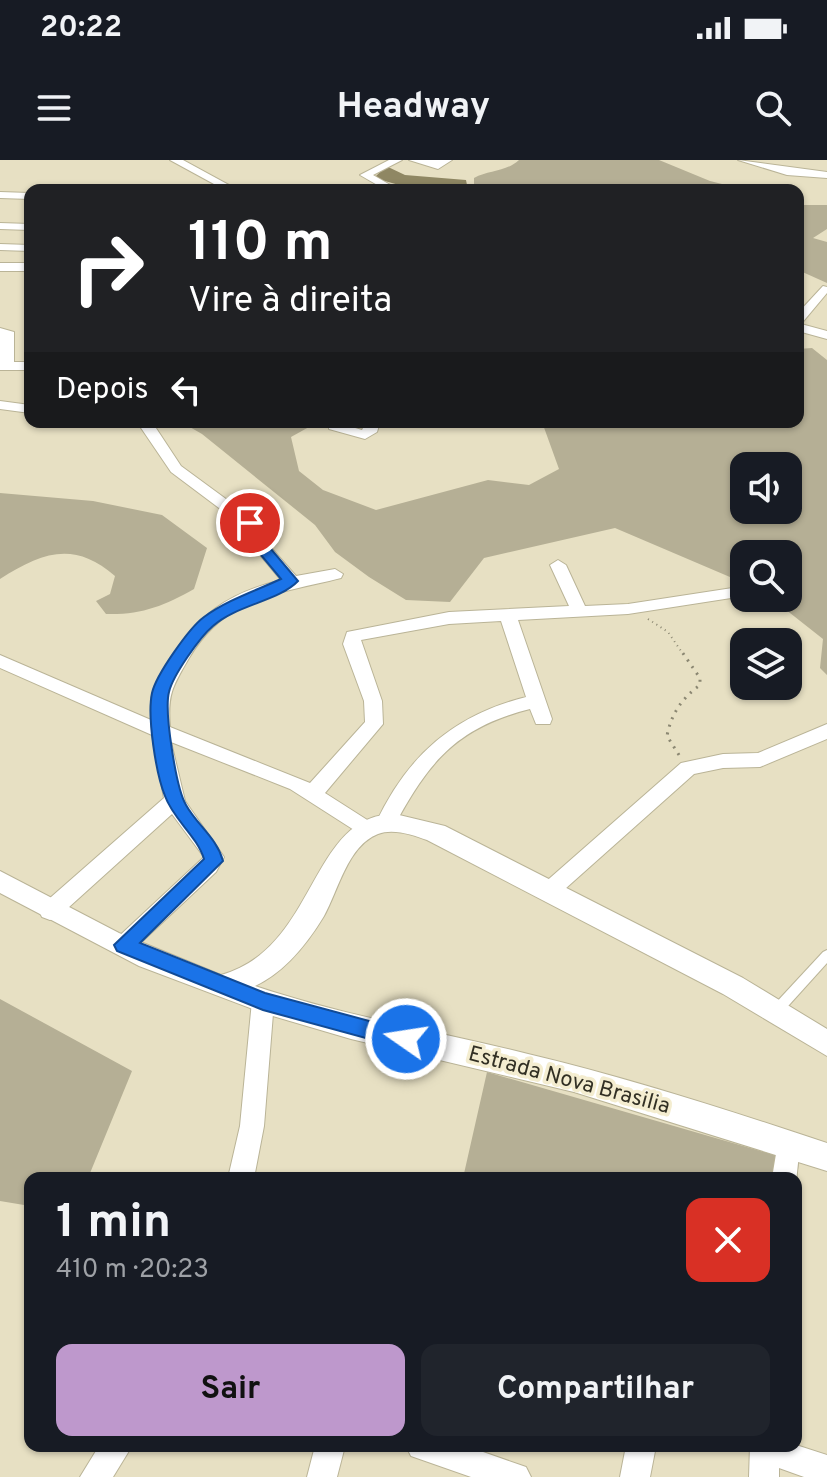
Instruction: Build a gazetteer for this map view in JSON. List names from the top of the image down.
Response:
{
  "streets": {
    "street": ["Estrada Nova Brasilia"]
  },
  "page": {
    "status": "20:22",
    "header": "Headway",
    "turn": ["110 m", "Vire à direita"],
    "then": "Depois",
    "heading": ["1 min", "410 m · 20:23"],
    "buttons": ["Sair", "Compartilhar"]
  }
}
